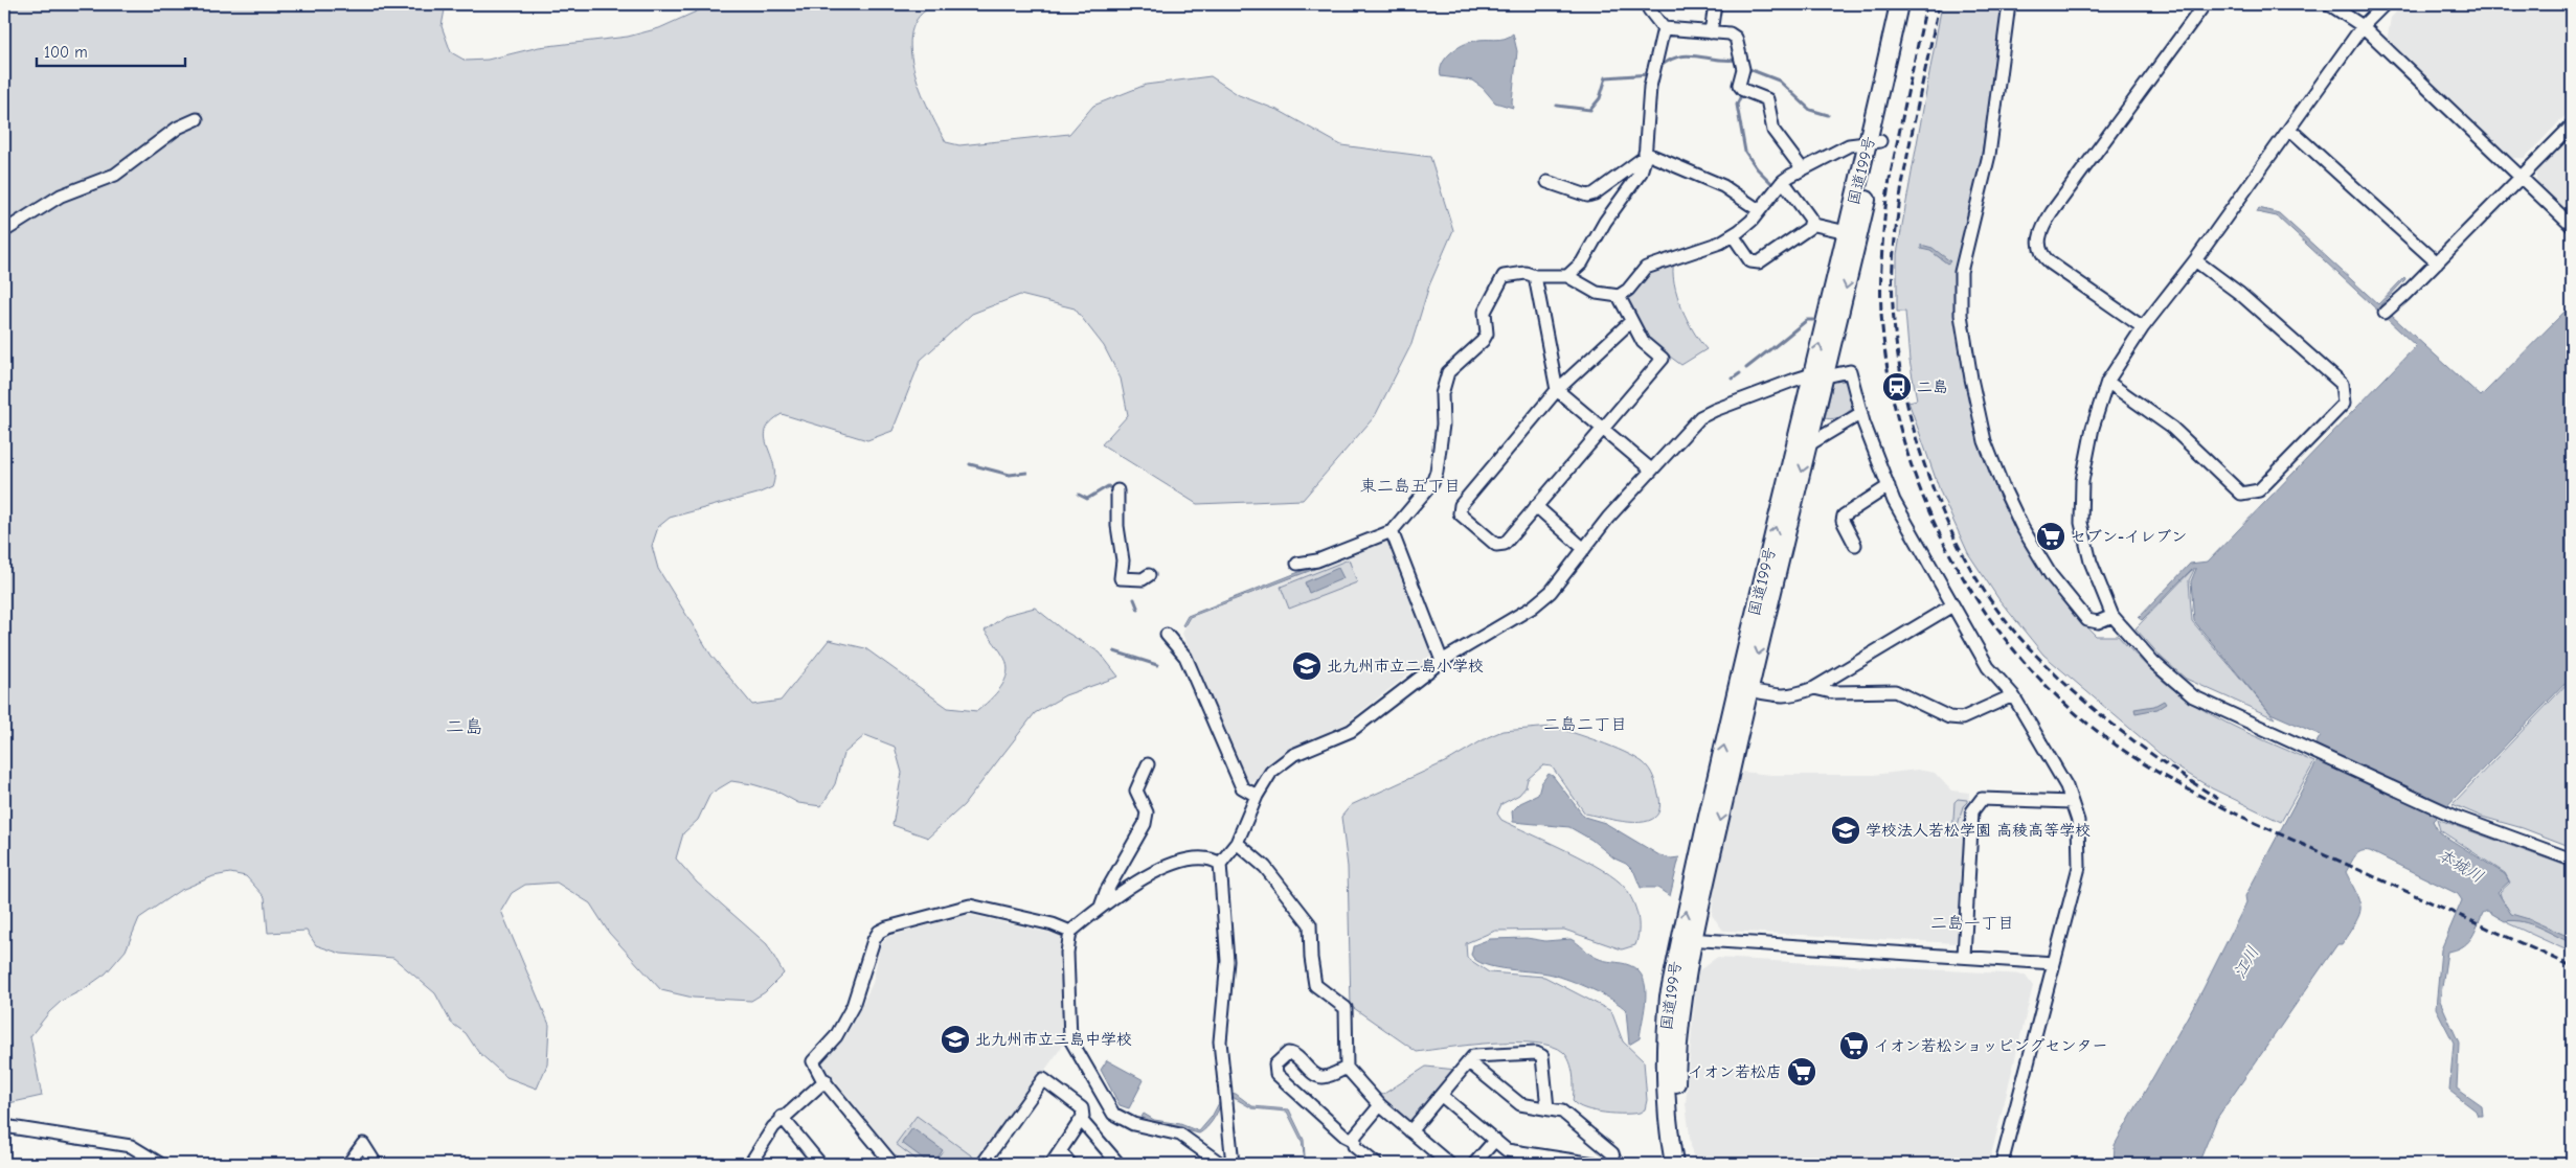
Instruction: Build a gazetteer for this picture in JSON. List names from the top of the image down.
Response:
{
  "streets": {
    "highway": ["国道199号"]
  },
  "districts": [
    "東二島五丁目",
    "二島二丁目",
    "二島",
    "二島一丁目"
  ],
  "water": ["本城川", "江川"],
  "places": {
    "station": ["二島"],
    "supermarket": ["セブン-イレブン", "イオン若松ショッピングセンター", "イオン若松店"],
    "school or university": ["北九州市立二島小学校", "学校法人若松学園 高稜高等学校", "北九州市立二島中学校"]
  },
  "scale_bar": "100 m"
}
